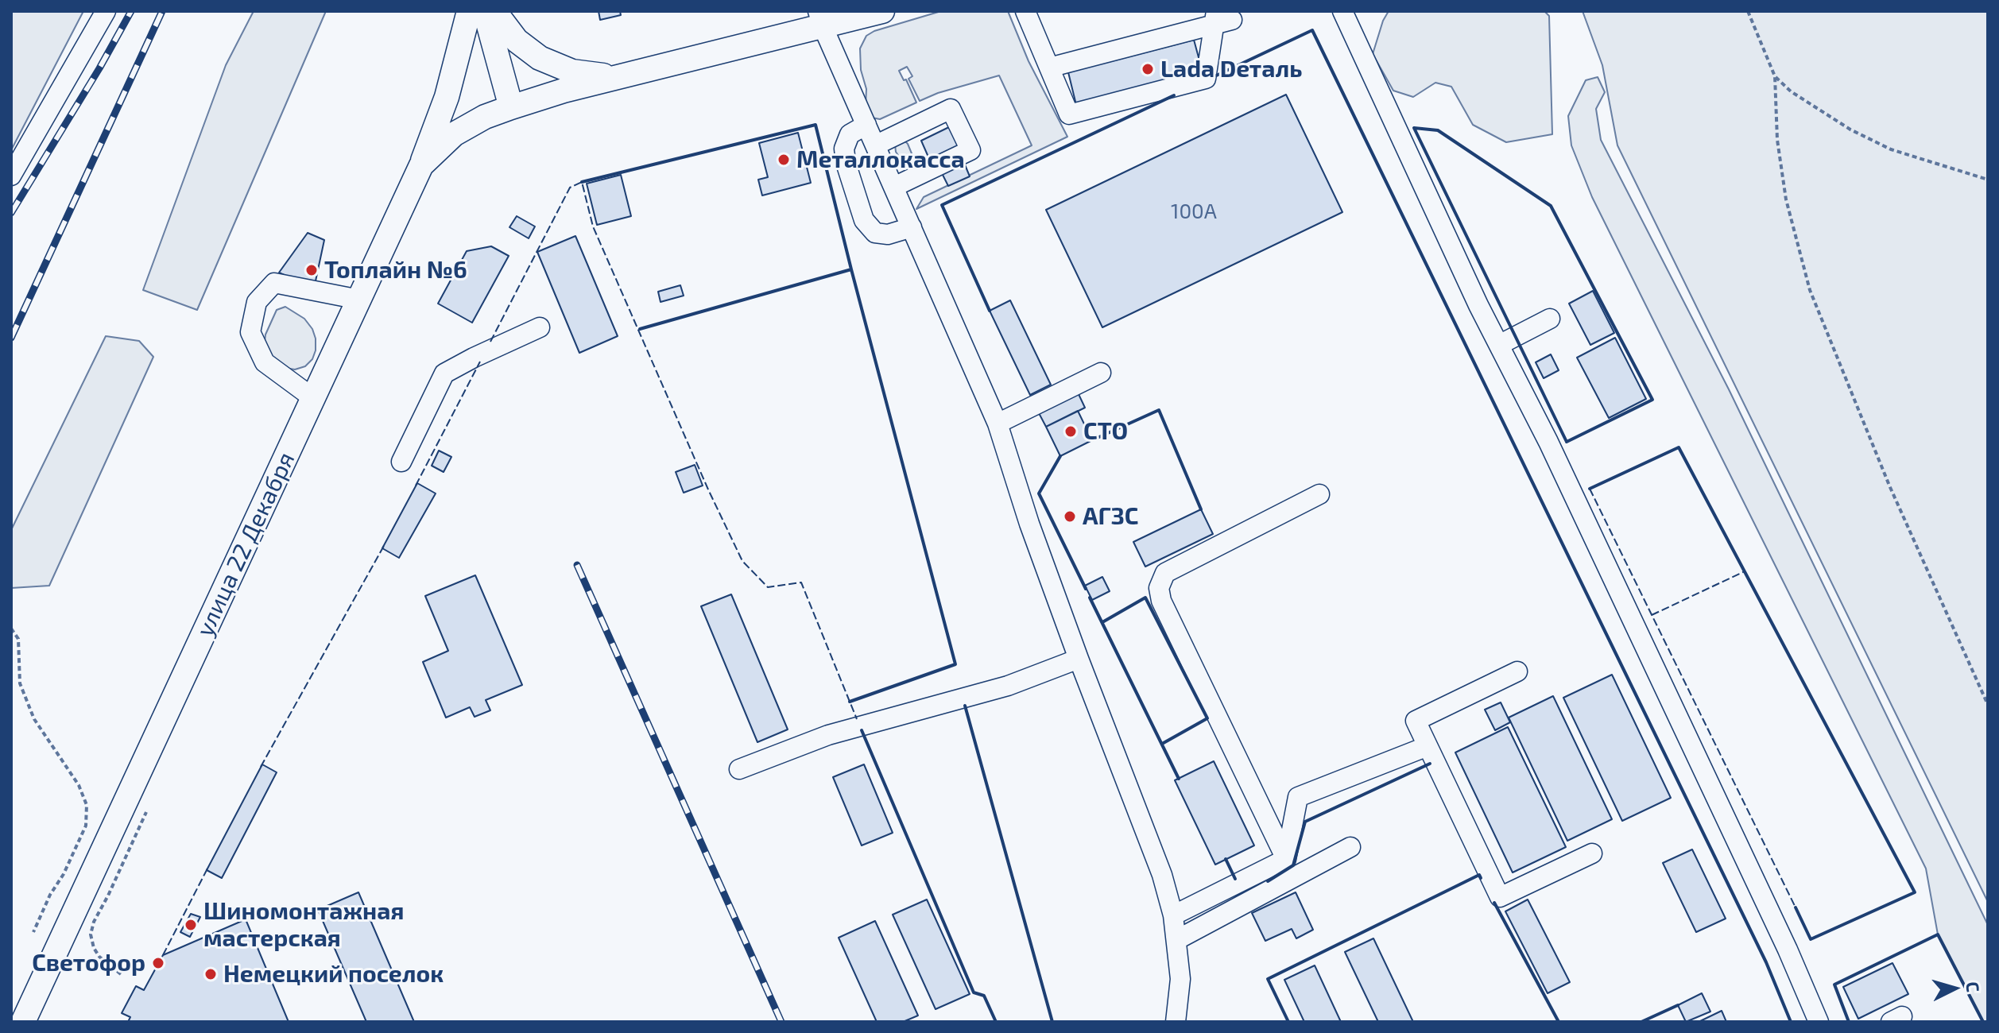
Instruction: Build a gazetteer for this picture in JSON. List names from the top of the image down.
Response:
{
  "streets": {
    "main road": ["улица 22 Декабря"]
  },
  "places": [
    "Lada Dеталь",
    "Металлокасса",
    "Топлайн №6",
    "СТО",
    "АГЗС",
    "Шиномонтажная мастерская",
    "Светофор",
    "Немецкий поселок"
  ],
  "house_numbers": ["100А"],
  "north": "right"
}
